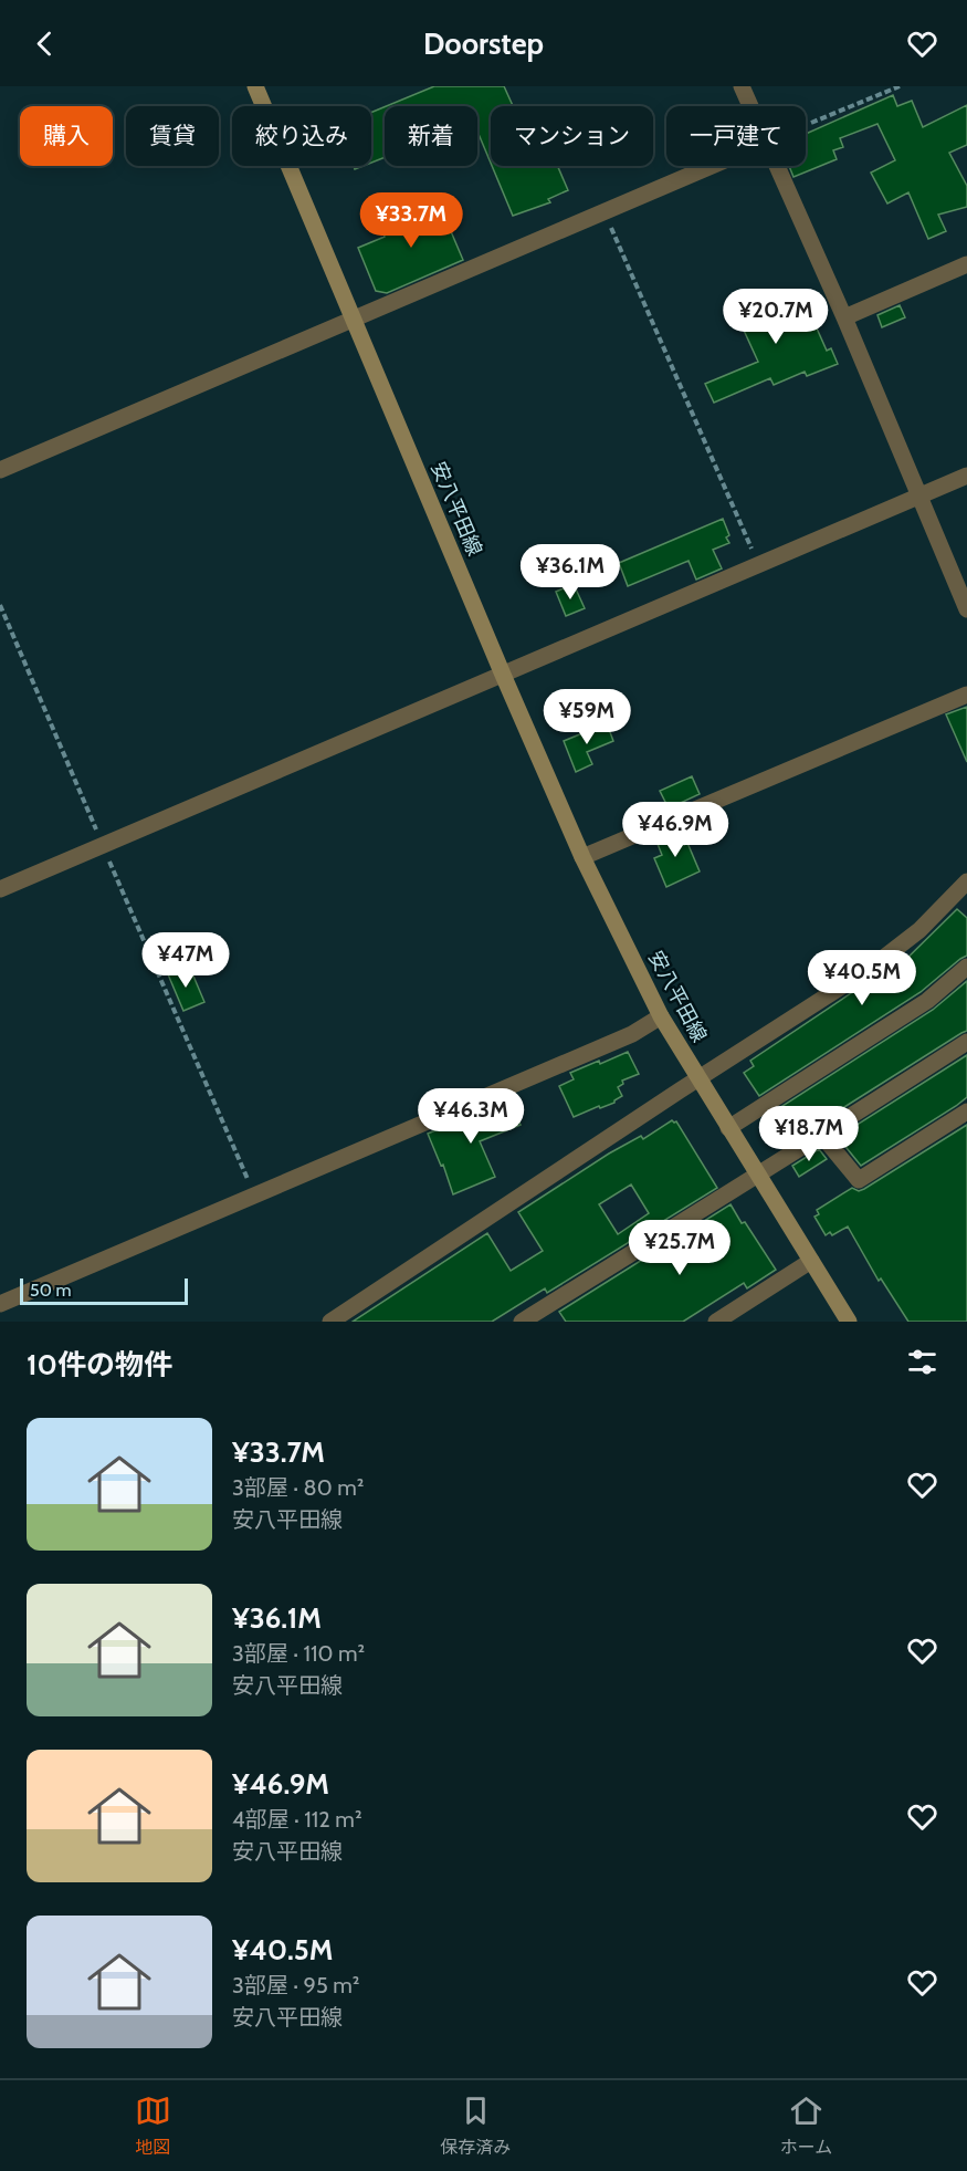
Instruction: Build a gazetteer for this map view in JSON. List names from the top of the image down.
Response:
{
  "streets": {
    "main road": ["安八平田線"]
  },
  "scale_bar": "50 m",
  "page": {
    "header": "Doorstep",
    "chip": [
      "購入",
      "賃貸",
      "絞り込み",
      "新着",
      "マンション",
      "一戸建て"
    ],
    "price": [
      "¥33.7M",
      "¥20.7M",
      "¥36.1M",
      "¥59M",
      "¥46.9M",
      "¥47M",
      "¥40.5M",
      "¥46.3M",
      "¥18.7M",
      "¥25.7M"
    ],
    "scale": "50 m",
    "heading": "10件の物件",
    "list": [
      {
        "name": "¥33.7M",
        "note": "3部屋 · 80 m² · 安八平田線"
      },
      {
        "name": "¥36.1M",
        "note": "3部屋 · 110 m² · 安八平田線"
      },
      {
        "name": "¥46.9M",
        "note": "4部屋 · 112 m² · 安八平田線"
      },
      {
        "name": "¥40.5M",
        "note": "3部屋 · 95 m² · 安八平田線"
      }
    ],
    "tabs": ["地図", "保存済み", "ホーム"]
  }
}
